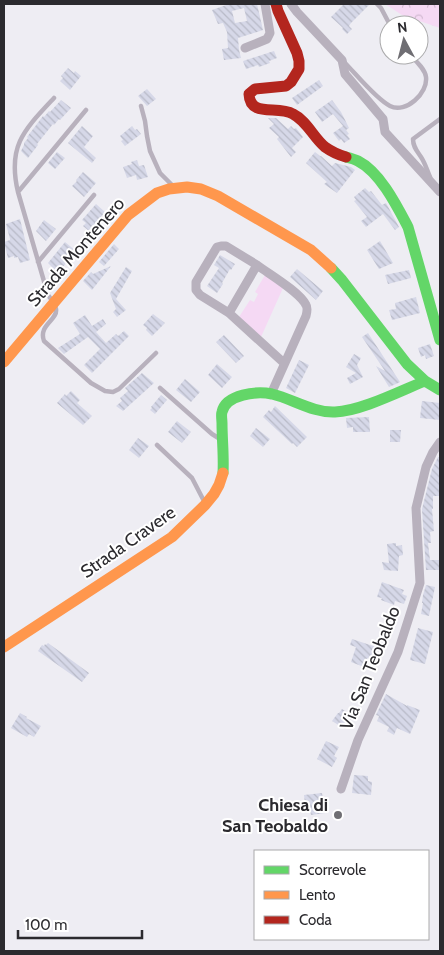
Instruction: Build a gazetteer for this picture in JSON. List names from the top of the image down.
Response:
{
  "streets": {
    "street": ["Strada Montenero", "Strada Cravere", "Via San Teobaldo"]
  },
  "crossings": [
    ["Strada Montenero", "Strada Cravere"]
  ],
  "places": ["Chiesa di San Teobaldo"],
  "legend": ["Scorrevole", "Lento", "Coda"],
  "scale_bar": "100 m",
  "north": "top"
}
